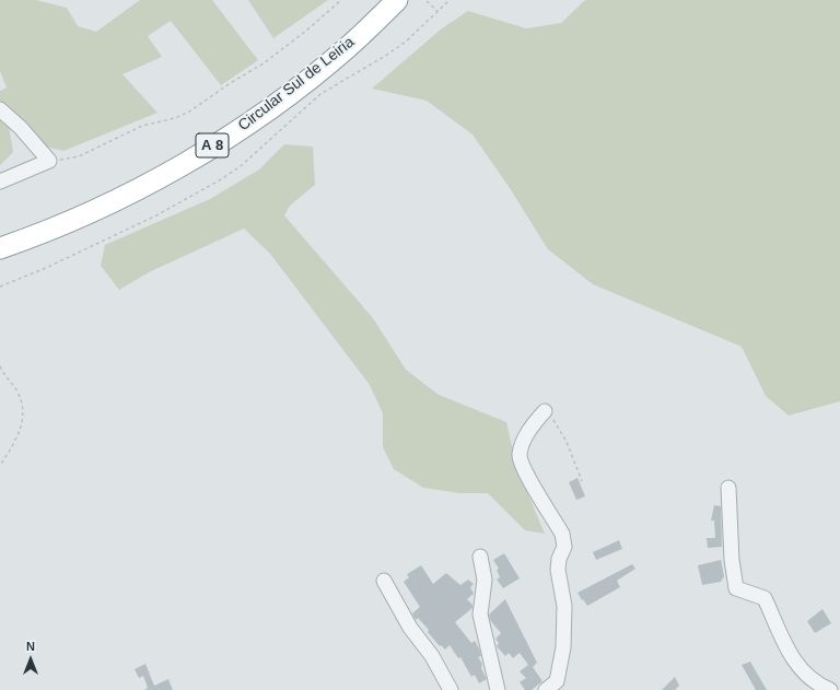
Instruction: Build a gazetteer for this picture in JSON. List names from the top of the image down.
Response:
{
  "streets": {
    "highway": ["Circular Sul de Leiria", "A 8"]
  },
  "north": "top"
}
